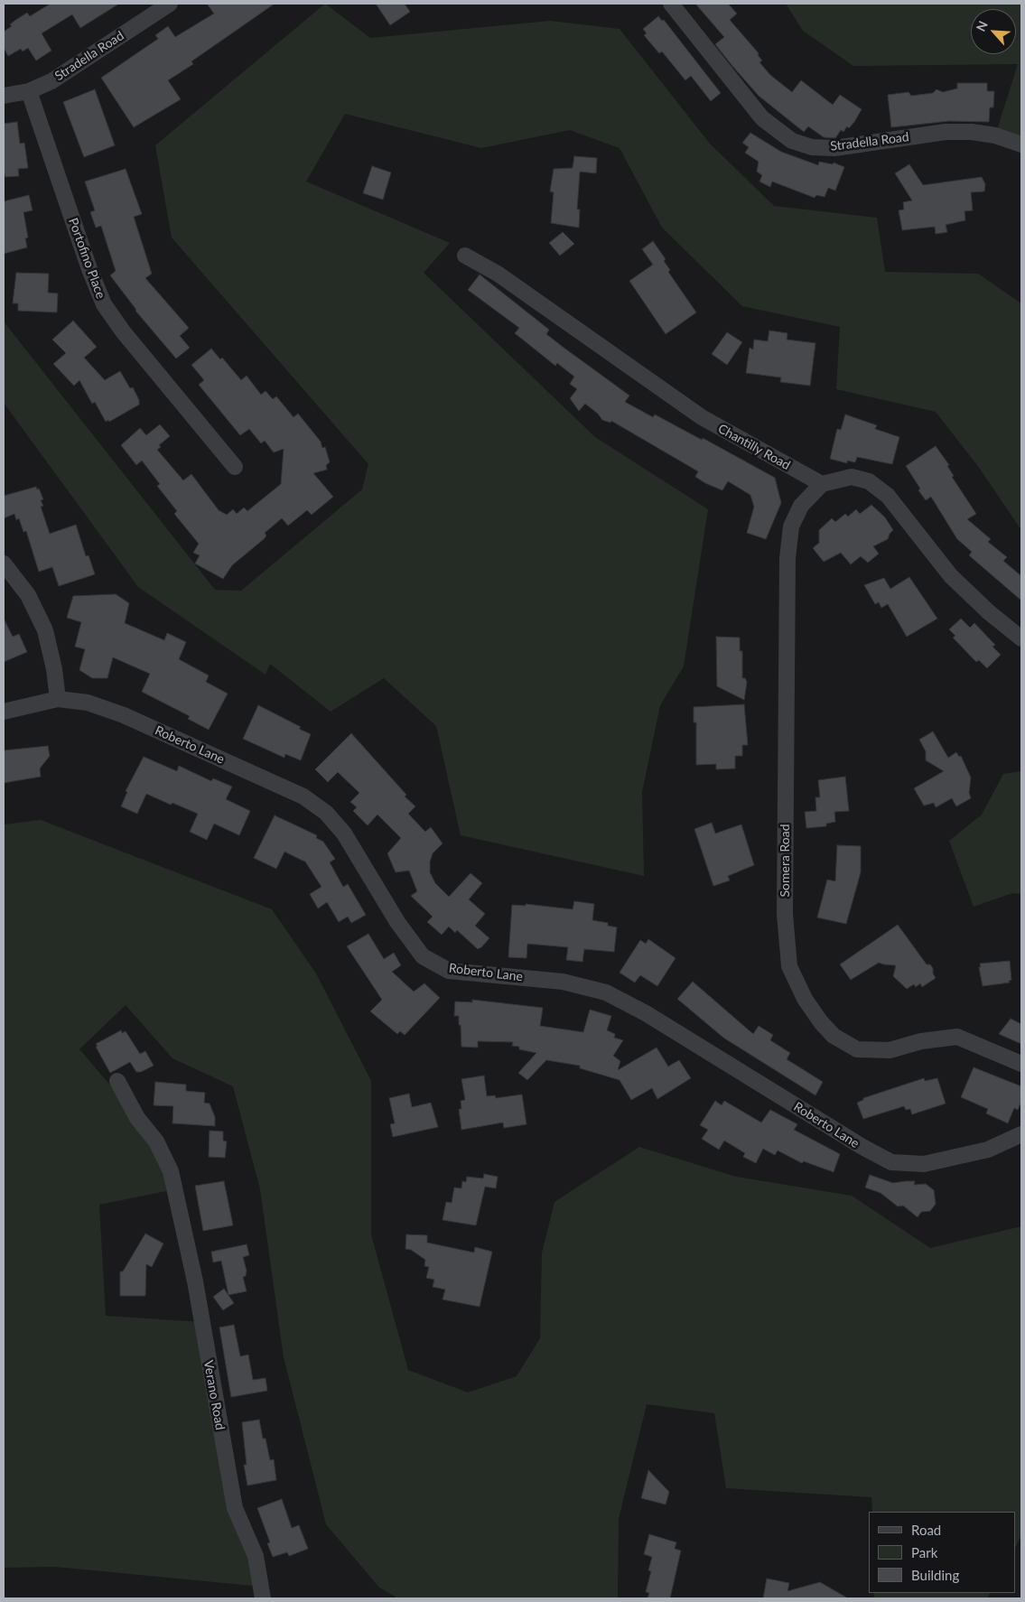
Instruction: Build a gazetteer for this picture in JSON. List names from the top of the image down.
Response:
{
  "streets": {
    "street": [
      "Stradella Road",
      "Portofino Place",
      "Chantilly Road",
      "Roberto Lane",
      "Somera Road",
      "Verano Road"
    ]
  },
  "crossings": [
    ["Stradella Road", "Portofino Place"],
    ["Chantilly Road", "Somera Road"]
  ],
  "legend": ["Road", "Park", "Building"],
  "north": "top left"
}
